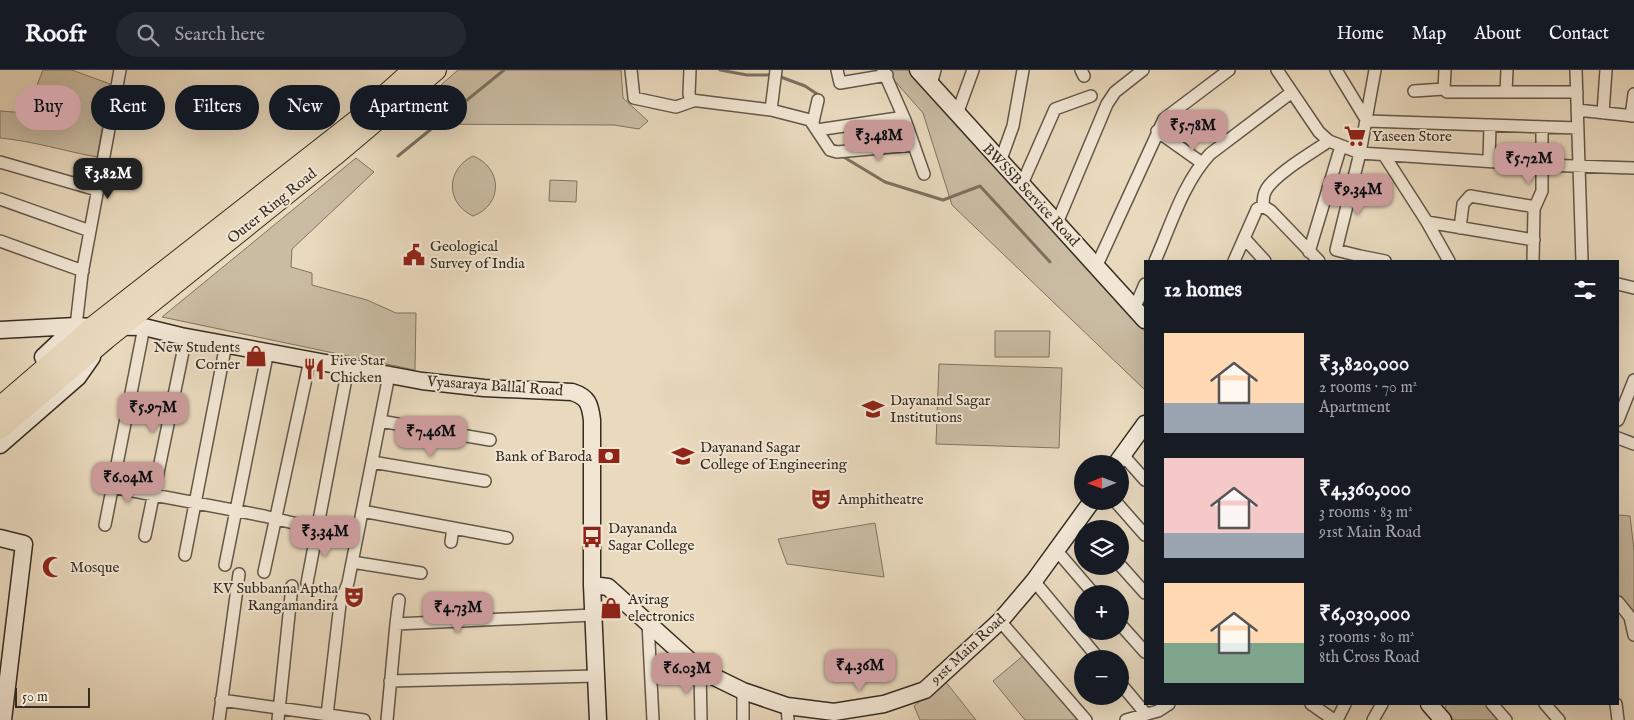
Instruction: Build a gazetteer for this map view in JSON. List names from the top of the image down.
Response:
{
  "streets": {
    "highway": ["Outer Ring Road"],
    "street": ["BWSSB Service Road", "Vyasaraya Ballal Road", "91st Main Road"]
  },
  "crossings": [
    ["Outer Ring Road", "Vyasaraya Ballal Road"],
    ["Vyasaraya Ballal Road", "91st Main Road"]
  ],
  "places": {
    "supermarket": ["Yaseen Store"],
    "public building": ["Geological Survey of India"],
    "shop": ["New Students Corner", "Avirag electronics"],
    "restaurant": ["Five Star Chicken"],
    "school or university": ["Dayanand Sagar Institutions", "Dayanand Sagar College of Engineering"],
    "bank": ["Bank of Baroda"],
    "theatre": ["Amphitheatre", "KV Subbanna Aptha Rangamandira"],
    "bus stop": ["Dayananda Sagar College"],
    "mosque": ["Mosque"]
  },
  "scale_bar": "50 m",
  "north": "left",
  "page": {
    "header": "Roofr",
    "search": "Search here",
    "nav": [
      "Home",
      "Map",
      "About",
      "Contact"
    ],
    "chip": [
      "Buy",
      "Rent",
      "Filters",
      "New",
      "Apartment"
    ],
    "price": [
      "₹5.78M",
      "₹3.48M",
      "₹5.72M",
      "₹3.82M",
      "₹9.34M",
      "₹5.97M",
      "₹7.46M",
      "₹6.04M",
      "₹3.34M",
      "₹4.73M",
      "₹4.36M",
      "₹6.03M"
    ],
    "heading": "12 homes",
    "list": [
      {
        "name": "₹3,820,000",
        "note": "2 rooms · 70 m² · Apartment"
      },
      {
        "name": "₹4,360,000",
        "note": "3 rooms · 83 m² · 91st Main Road"
      },
      {
        "name": "₹6,030,000",
        "note": "3 rooms · 80 m² · 8th Cross Road"
      }
    ],
    "map_buttons": ["+", "−"],
    "scale": "50 m"
  }
}
